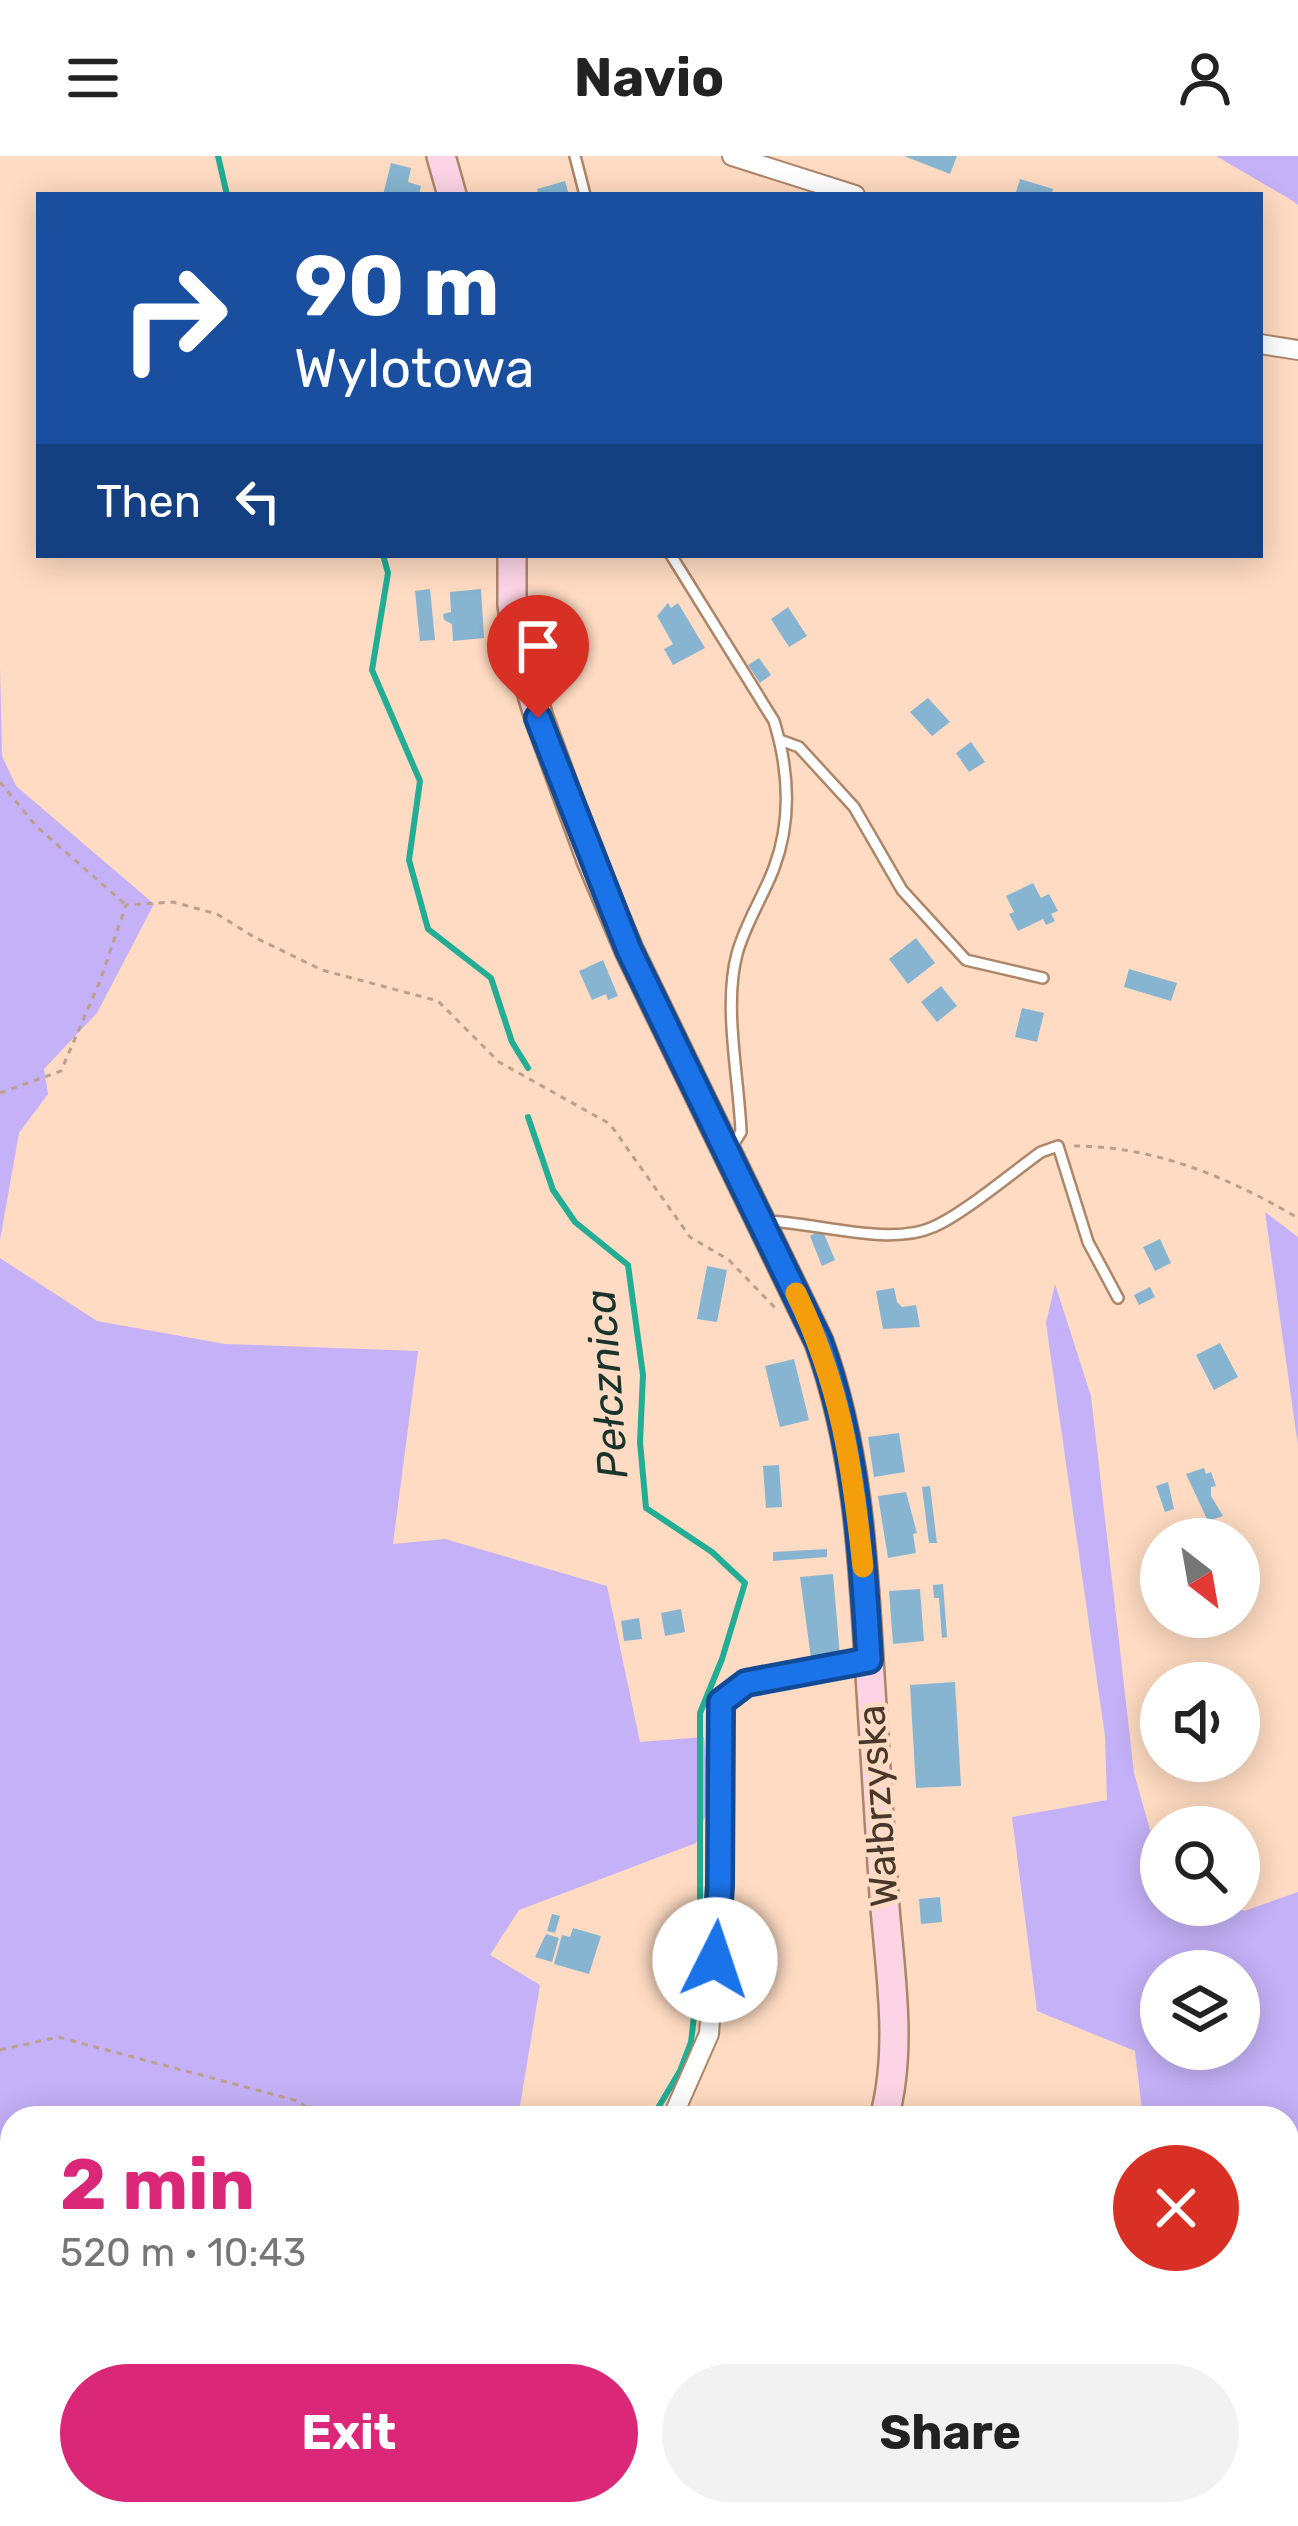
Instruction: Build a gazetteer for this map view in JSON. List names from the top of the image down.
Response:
{
  "streets": {
    "main road": ["Wałbrzyska"]
  },
  "water": ["Pełcznica"],
  "north": "bottom right",
  "page": {
    "header": "Navio",
    "turn": ["90 m", "Wylotowa"],
    "then": "Then",
    "heading": ["2 min", "520 m · 10:43"],
    "buttons": ["Exit", "Share"]
  }
}
